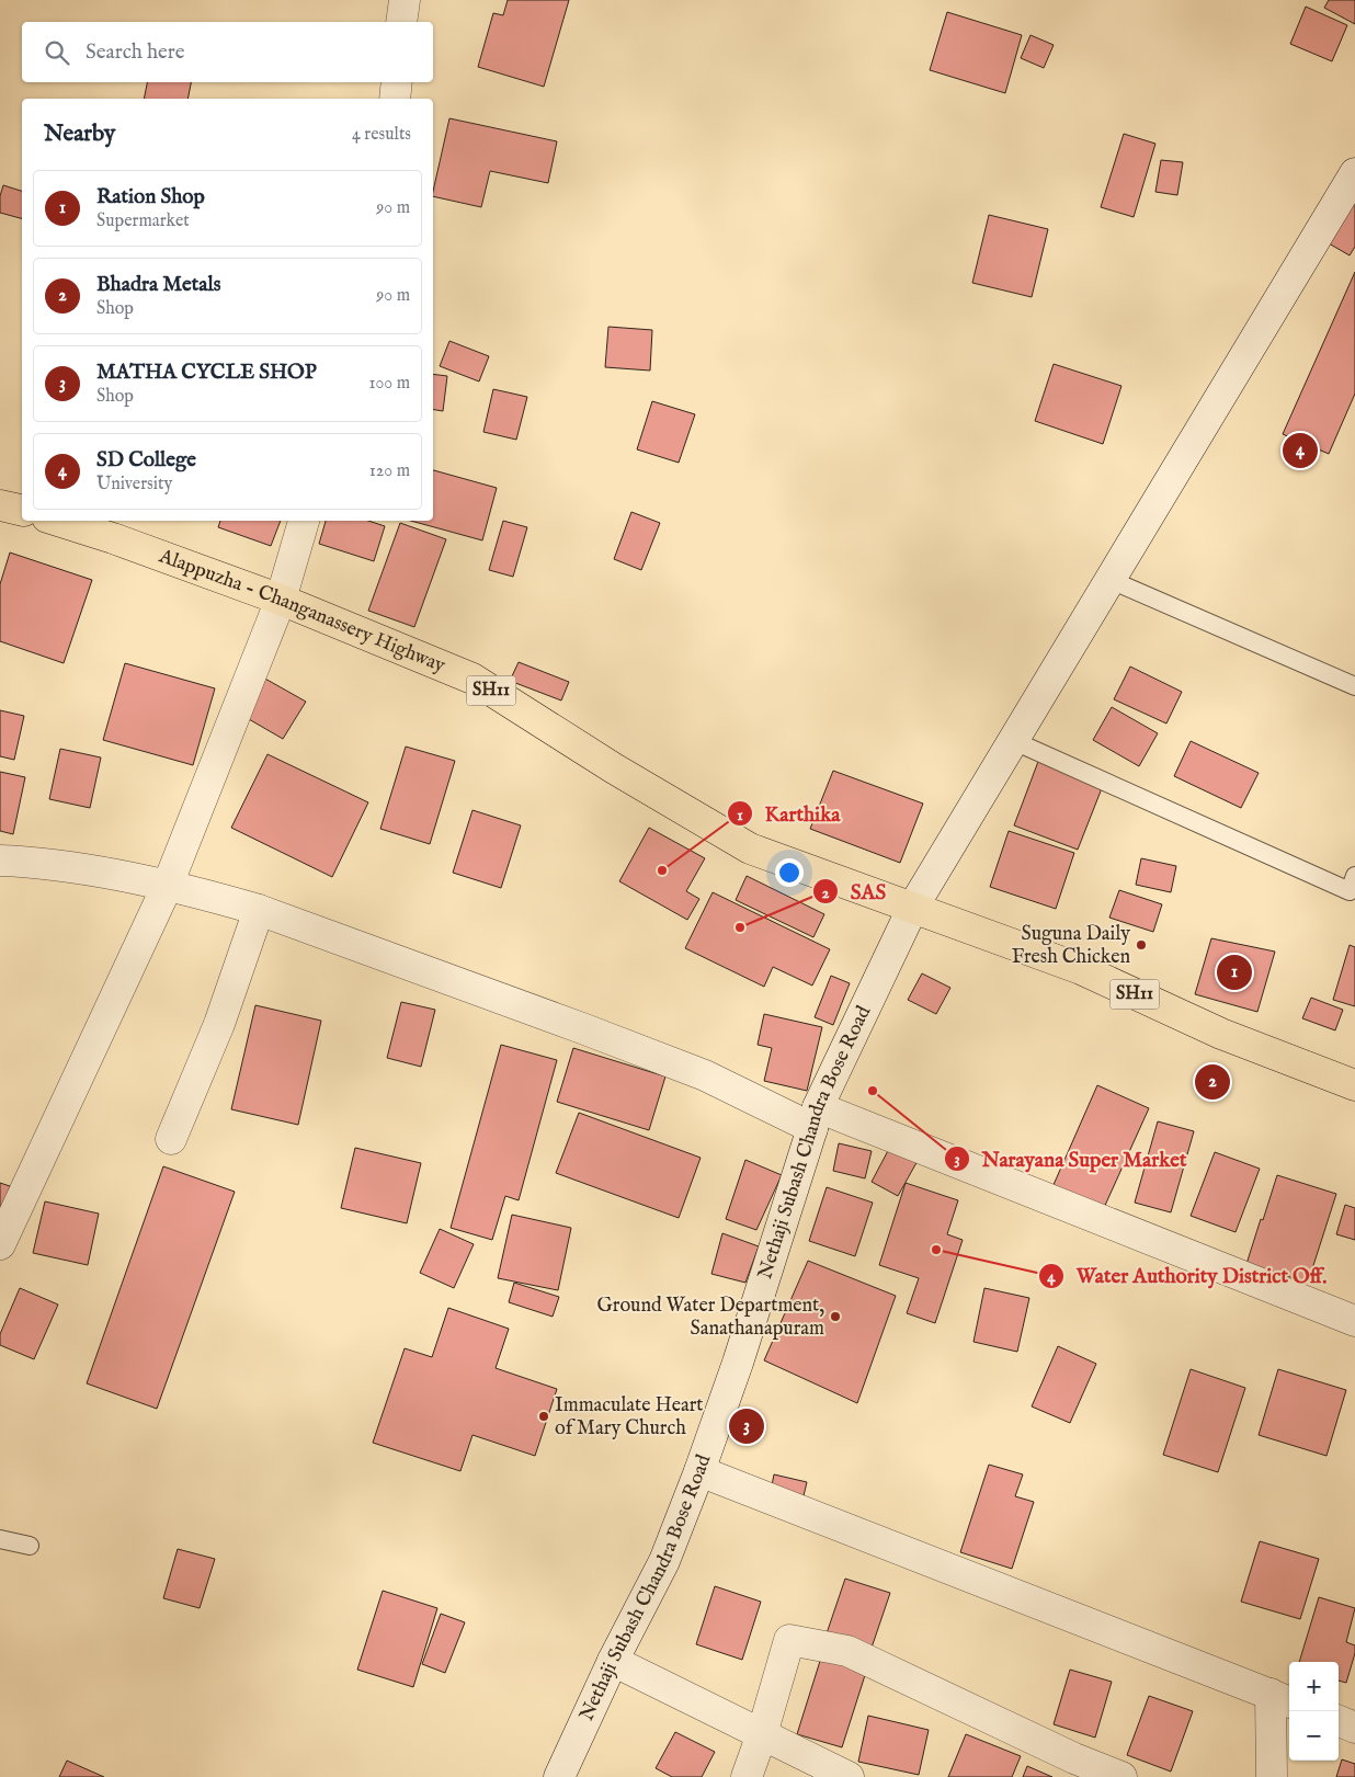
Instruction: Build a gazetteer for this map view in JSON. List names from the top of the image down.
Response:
{
  "streets": {
    "main road": ["Alappuzha - Changanassery Highway", "SH11"],
    "street": ["Nethaji Subash Chandra Bose Road"]
  },
  "crossings": [
    ["Alappuzha - Changanassery Highway", "Nethaji Subash Chandra Bose Road"]
  ],
  "places": [
    "Karthika",
    "SAS",
    "Suguna Daily Fresh Chicken",
    "Narayana Super Market",
    "Water Authority District Off.",
    "Ground Water Department, Sanathanapuram",
    "Immaculate Heart of Mary Church"
  ],
  "page": {
    "search": "Search here",
    "heading": ["Nearby", "4 results"],
    "list": [
      {
        "mark": "1",
        "name": "Ration Shop",
        "note": "Supermarket",
        "value": "90 m"
      },
      {
        "mark": "2",
        "name": "Bhadra Metals",
        "note": "Shop",
        "value": "90 m"
      },
      {
        "mark": "3",
        "name": "MATHA CYCLE SHOP",
        "note": "Shop",
        "value": "100 m"
      },
      {
        "mark": "4",
        "name": "SD College",
        "note": "University",
        "value": "120 m"
      }
    ],
    "pins": [
      "4",
      "1",
      "2",
      "3"
    ],
    "map_buttons": ["+", "−"]
  }
}
